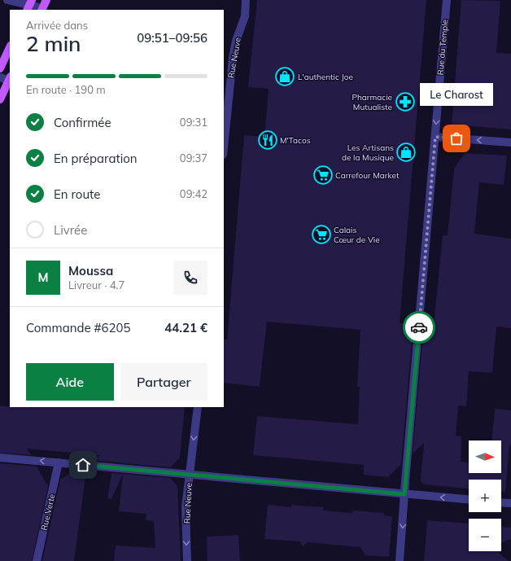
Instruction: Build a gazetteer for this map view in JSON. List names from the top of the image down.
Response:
{
  "streets": {
    "street": ["Rue du Temple", "Rue Neuve", "Rue Verte"]
  },
  "one_way": ["Rue du Temple", "Rue Neuve"],
  "places": {
    "shop": ["L'authentic Joe", "Les Artisans de la Musique"],
    "pharmacy": ["Pharmacie Mutualiste"],
    "other": ["Le Charost"],
    "restaurant": ["M'Tacos"],
    "supermarket": ["Carrefour Market", "Calais Cœur de Vie"]
  },
  "north": "right",
  "page": {
    "heading": ["2 min", "Arrivée dans", "09:51–09:56"],
    "panel": [
      "Moussa",
      "Livreur · 4.7",
      "Commande #6205",
      "44.21 €"
    ],
    "bar": "En route · 190 m",
    "bubble": "Le Charost",
    "list": [
      ["Confirmée", "09:31"],
      ["En préparation", "09:37"],
      ["En route", "09:42"],
      "Livrée"
    ],
    "round": "M",
    "buttons": ["Aide", "Partager"],
    "map_buttons": ["+", "−"]
  }
}
